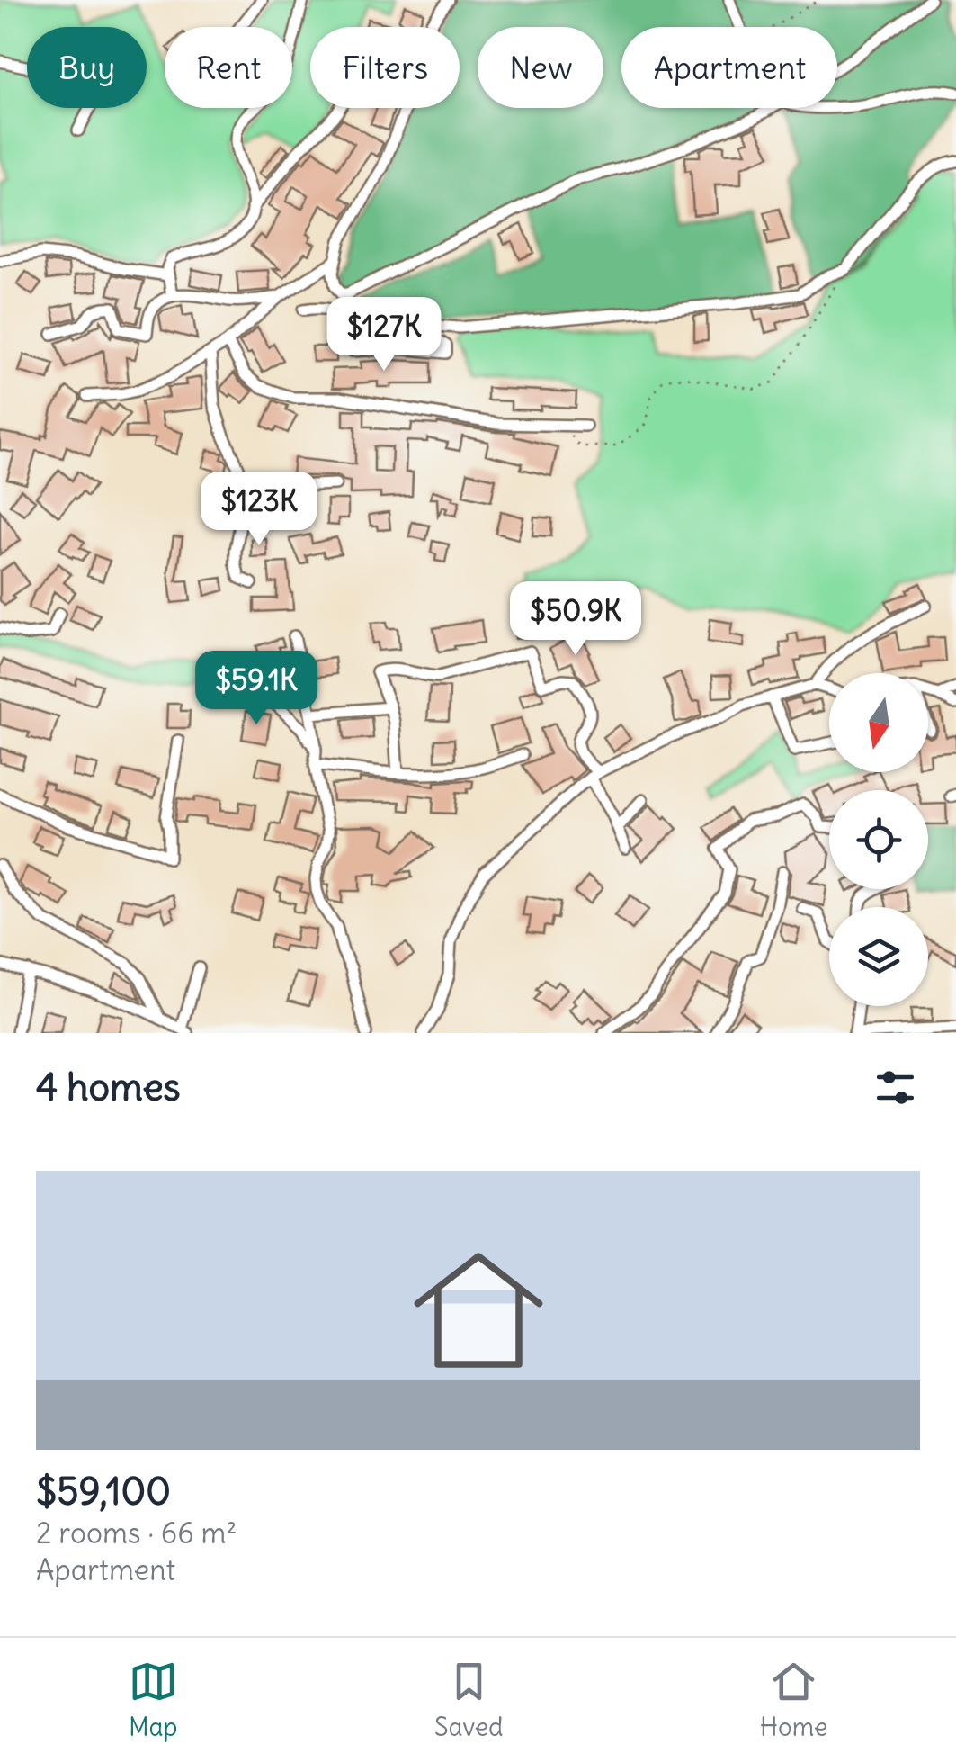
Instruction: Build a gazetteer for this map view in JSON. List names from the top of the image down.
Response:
{
  "north": "bottom",
  "page": {
    "chip": [
      "Buy",
      "Rent",
      "Filters",
      "New",
      "Apartment"
    ],
    "price": [
      "$127K",
      "$123K",
      "$50.9K",
      "$59.1K"
    ],
    "heading": "4 homes",
    "list": [
      {
        "name": "$59,100",
        "note": "2 rooms · 66 m² · Apartment"
      }
    ],
    "tabs": ["Map", "Saved", "Home"]
  }
}
